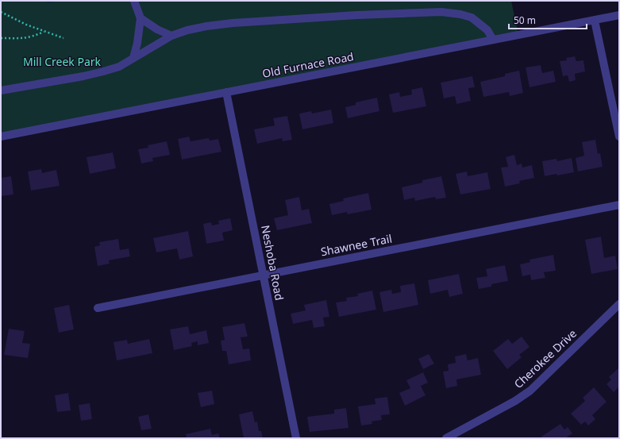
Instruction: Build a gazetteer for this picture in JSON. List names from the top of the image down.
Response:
{
  "streets": {
    "street": [
      "Old Furnace Road",
      "Shawnee Trail",
      "Neshoba Road",
      "Cherokee Drive"
    ]
  },
  "crossings": [
    ["Old Furnace Road", "Neshoba Road"],
    ["Shawnee Trail", "Neshoba Road"]
  ],
  "parks": ["Mill Creek Park"],
  "scale_bar": "50 m"
}
